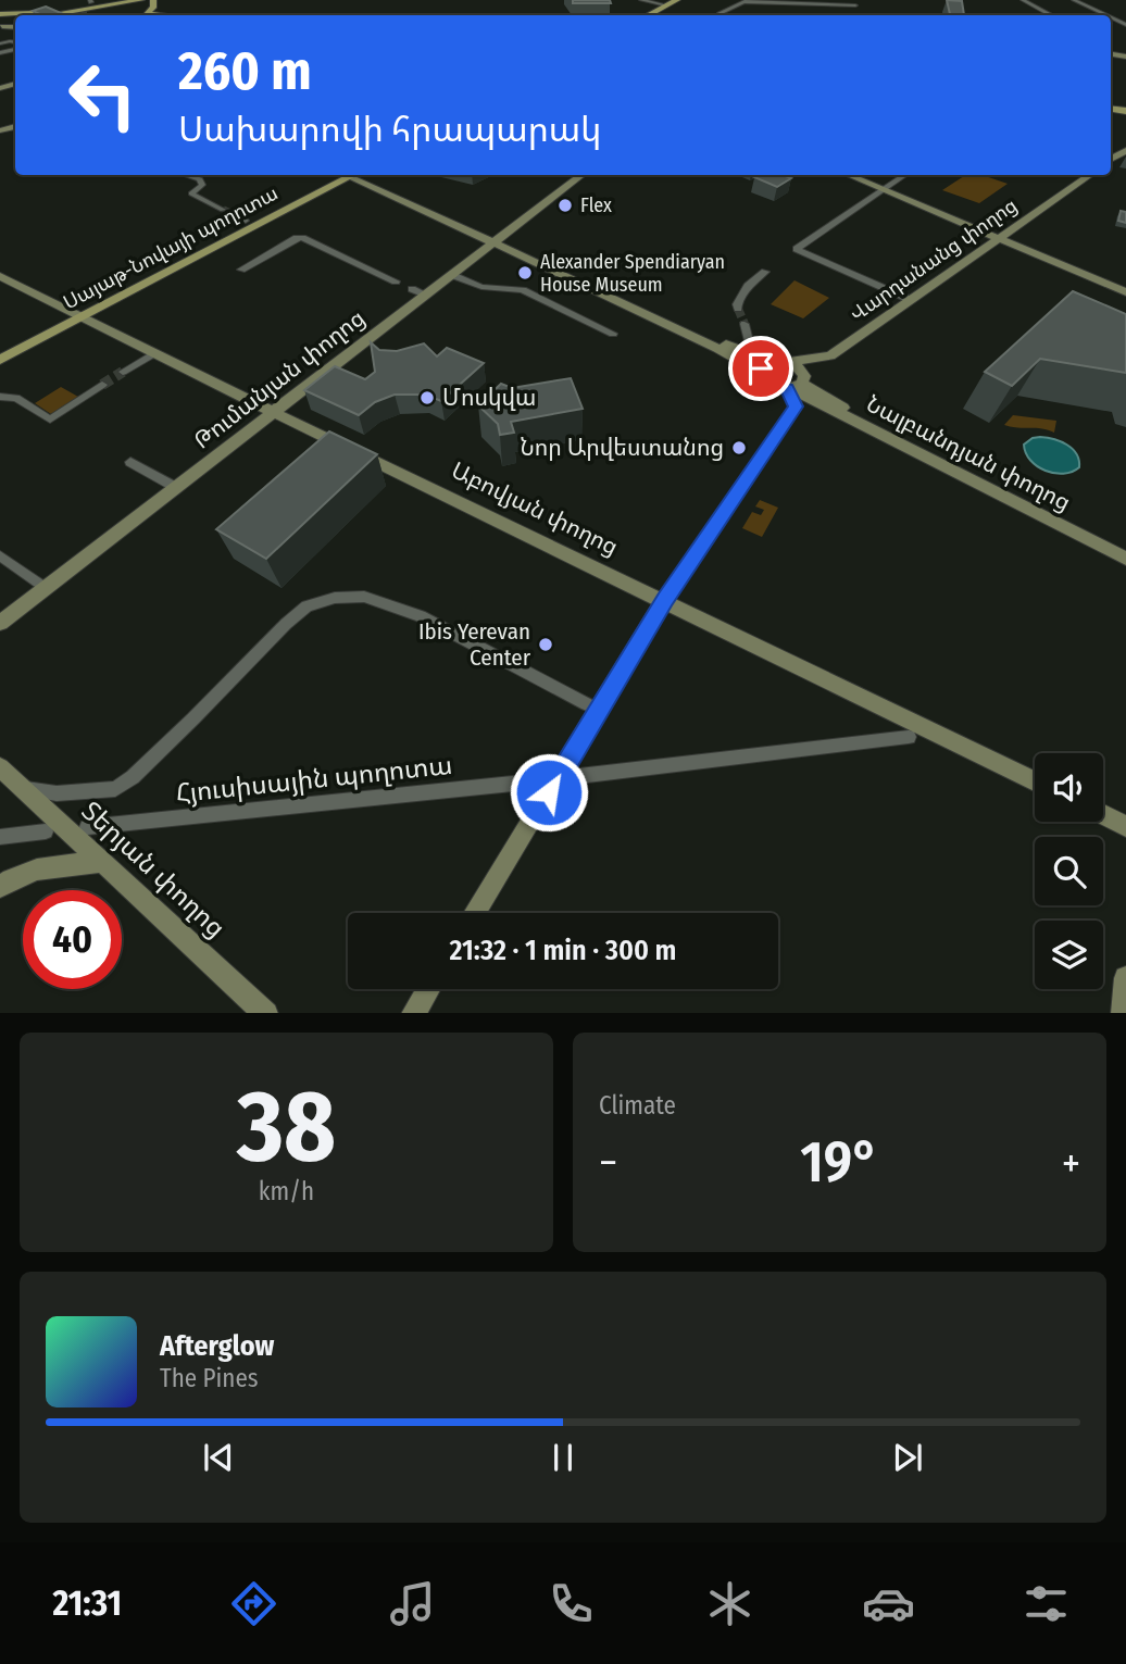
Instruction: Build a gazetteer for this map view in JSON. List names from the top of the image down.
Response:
{
  "streets": {
    "main road": ["Սայաթ-Նովայի պողոտա"],
    "street": [
      "Վարդանանց փողոց",
      "Թումանյան փողոց",
      "Նալբանդյան փողոց",
      "Աբովյան փողոց",
      "Հյուսիսային պողոտա",
      "Տերյան փողոց"
    ]
  },
  "crossings": [
    ["Սայաթ-Նովայի պողոտա", "Աբովյան փողոց"],
    ["Թումանյան փողոց", "Աբովյան փողոց"],
    ["Հյուսիսային պողոտա", "Տերյան փողոց"]
  ],
  "places": [
    "Flex",
    "Alexander Spendiaryan House Museum",
    "Մոսկվա",
    "Նոր Արվեստանոց",
    "Ibis Yerevan Center"
  ],
  "page": {
    "turn": ["260 m", "Սախարովի հրապարակ"],
    "limit": "40",
    "trip": "21:32 · 1 min · 300 m",
    "tile": [
      ["38", "km/h"],
      "Climate"
    ],
    "heat": ["−", "19°", "+"],
    "song": ["Afterglow", "The Pines"],
    "tabs": "21:31"
  }
}
